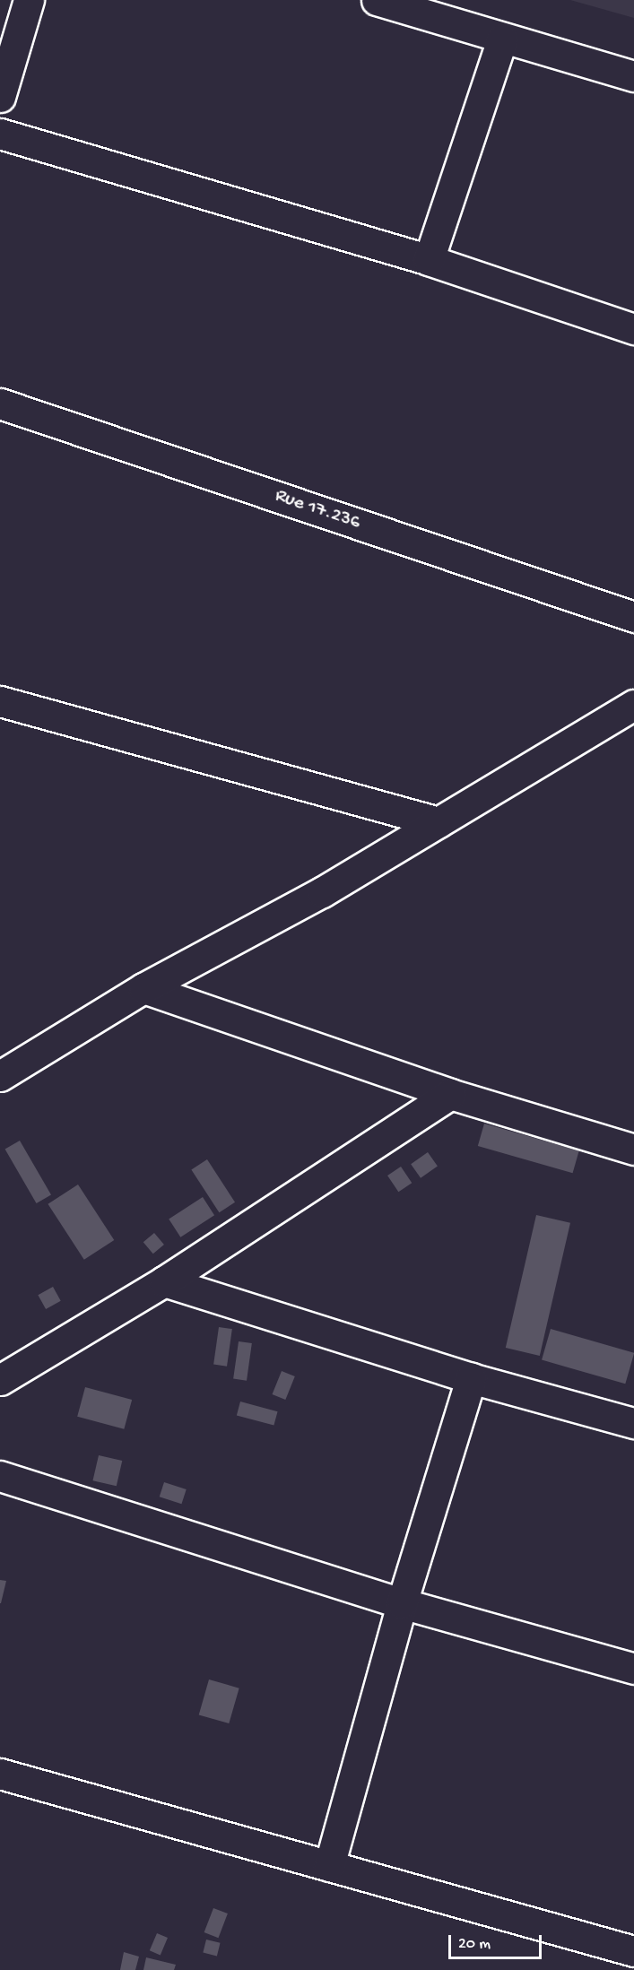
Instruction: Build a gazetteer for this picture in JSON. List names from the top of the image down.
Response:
{
  "streets": {
    "street": ["Rue 17.236"]
  },
  "scale_bar": "20 m"
}
